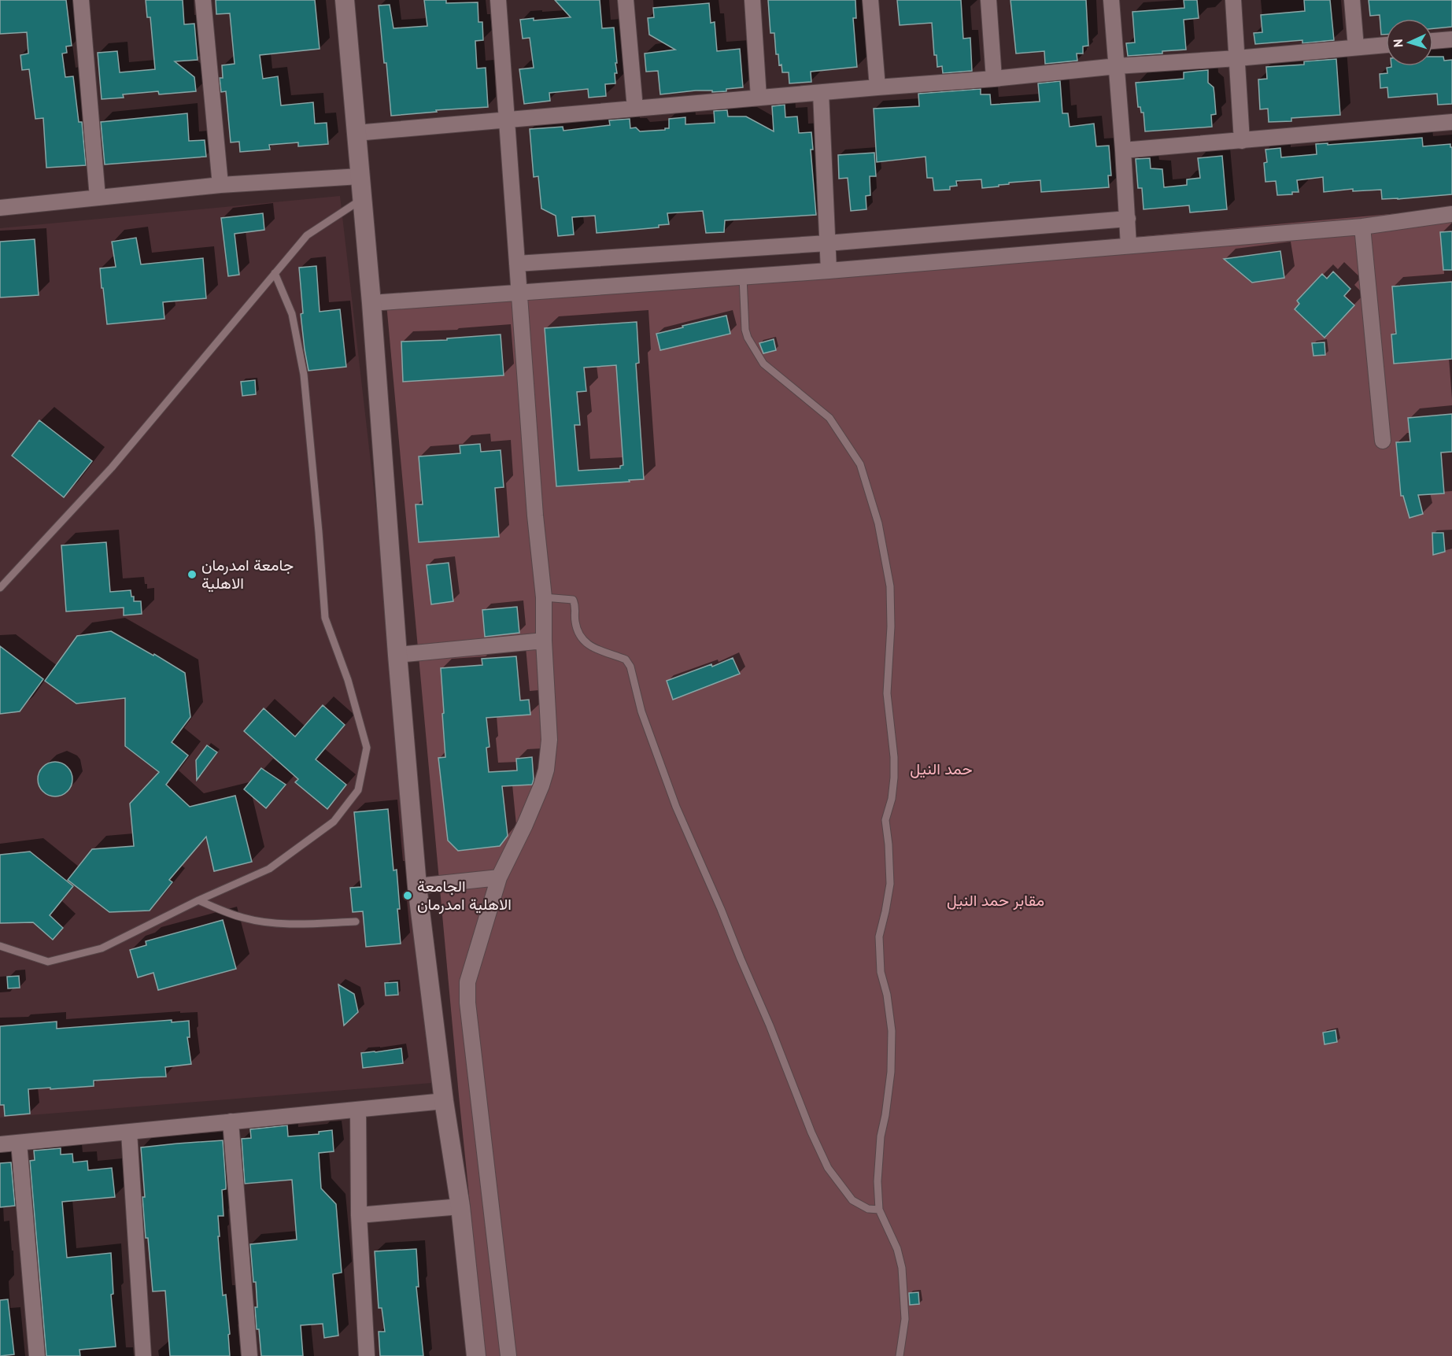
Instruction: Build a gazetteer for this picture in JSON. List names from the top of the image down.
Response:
{
  "parks": ["حمد النيل", "مقابر حمد النيل"],
  "places": ["جامعة امدرمان الاهلية", "الجامعة الاهلية امدرمان"],
  "north": "left"
}
